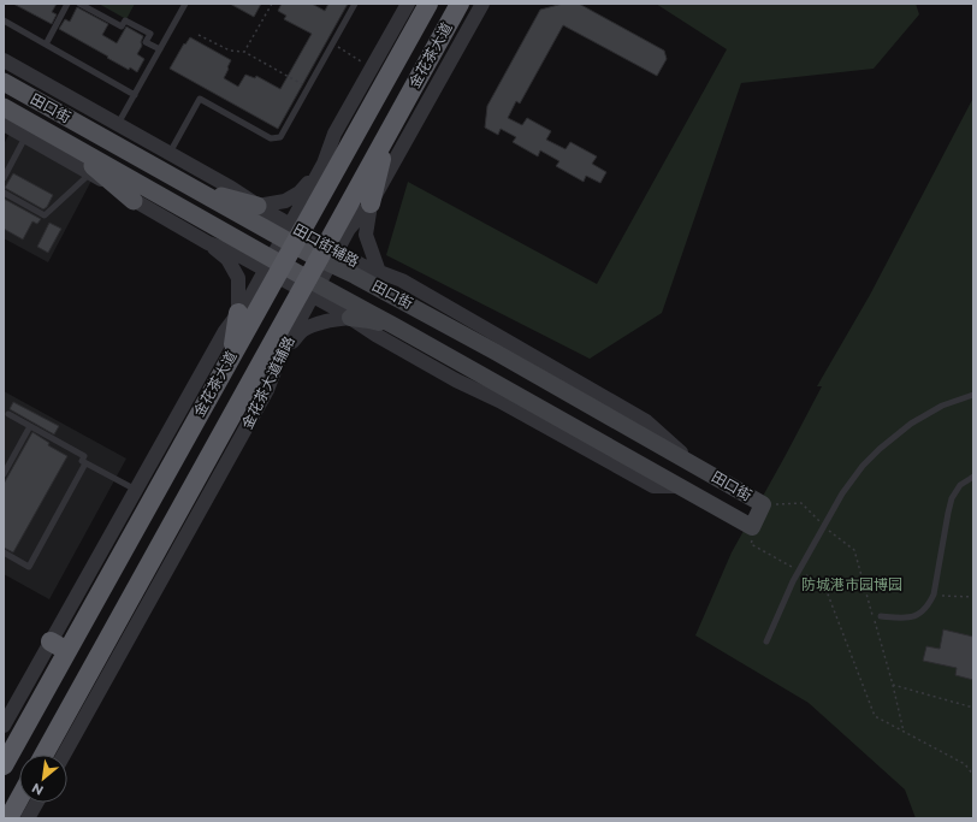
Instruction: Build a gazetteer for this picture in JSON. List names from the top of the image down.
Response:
{
  "streets": {
    "highway": ["金花茶大道"],
    "main road": ["田口街"],
    "street": ["田口街辅路", "金花茶大道辅路"]
  },
  "crossings": [
    ["金花茶大道", "田口街"],
    ["金花茶大道", "田口街辅路"],
    ["金花茶大道", "金花茶大道辅路"],
    ["田口街", "田口街辅路"],
    ["田口街", "金花茶大道辅路"]
  ],
  "parks": ["防城港市园博园"],
  "north": "bottom left"
}
